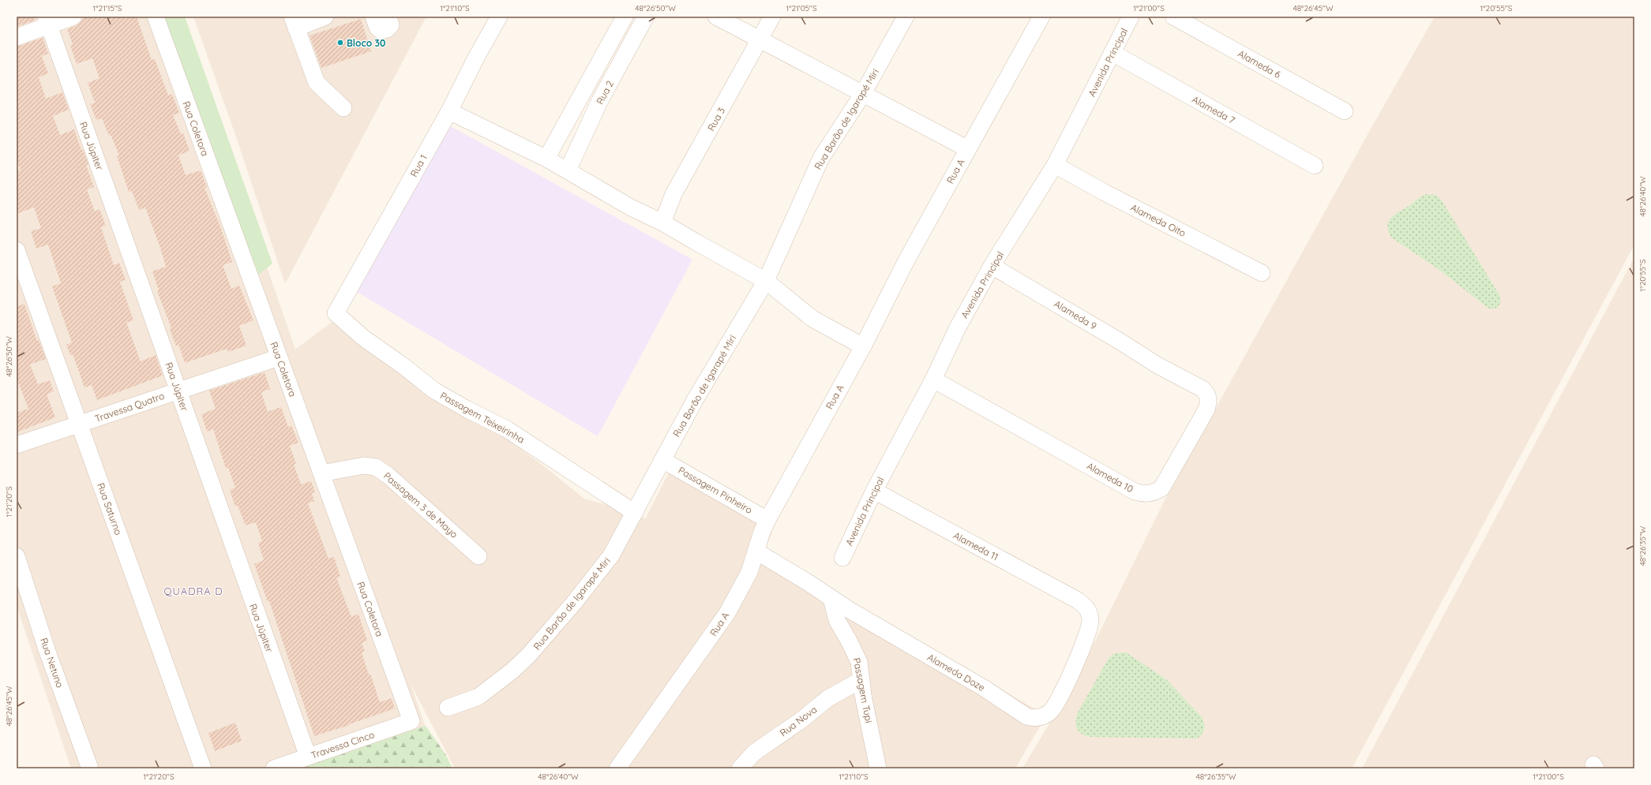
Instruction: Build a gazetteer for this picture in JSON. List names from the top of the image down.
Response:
{
  "streets": {
    "street": [
      "Avenida Principal",
      "Alameda 6",
      "Rua 2",
      "Alameda 7",
      "Rua 3",
      "Rua Barão de Igarapé Miri",
      "Rua Coletora",
      "Rua Júpiter",
      "Rua 1",
      "Rua A",
      "Alameda Oito",
      "Alameda 9",
      "Travessa Quatro",
      "Passagem Teixeirinha",
      "Alameda 10",
      "Passagem Pinheiro",
      "Passagem 3 de Mayo",
      "Rua Saturno",
      "Alameda 11",
      "Rua Netuno",
      "Alameda Doze",
      "Passagem Tupi",
      "Rua Nova",
      "Travessa Cinco"
    ]
  },
  "crossings": [
    ["Avenida Principal", "Alameda 7"],
    ["Avenida Principal", "Alameda Oito"],
    ["Avenida Principal", "Alameda 9"],
    ["Avenida Principal", "Alameda 10"],
    ["Avenida Principal", "Alameda 11"],
    ["Rua Barão de Igarapé Miri", "Passagem Teixeirinha"],
    ["Rua Barão de Igarapé Miri", "Passagem Pinheiro"],
    ["Rua Coletora", "Travessa Quatro"],
    ["Rua Coletora", "Passagem 3 de Mayo"],
    ["Rua Coletora", "Travessa Cinco"],
    ["Rua Júpiter", "Travessa Quatro"],
    ["Rua Júpiter", "Travessa Cinco"],
    ["Rua 1", "Passagem Teixeirinha"],
    ["Rua A", "Passagem Pinheiro"],
    ["Rua A", "Alameda Doze"],
    ["Alameda 9", "Alameda 10"],
    ["Travessa Quatro", "Rua Saturno"],
    ["Alameda 11", "Alameda Doze"],
    ["Alameda Doze", "Passagem Tupi"],
    ["Passagem Tupi", "Rua Nova"]
  ],
  "districts": ["QUADRA D"],
  "places": ["Bloco 30"],
  "coordinates": [
    "1°21'15\"S",
    "1°21'10\"S",
    "48°26'50\"W",
    "1°21'05\"S",
    "1°21'00\"S",
    "48°26'45\"W",
    "1°20'55\"S",
    "48°26'40\"W",
    "1°21'20\"S",
    "48°26'35\"W"
  ]
}
